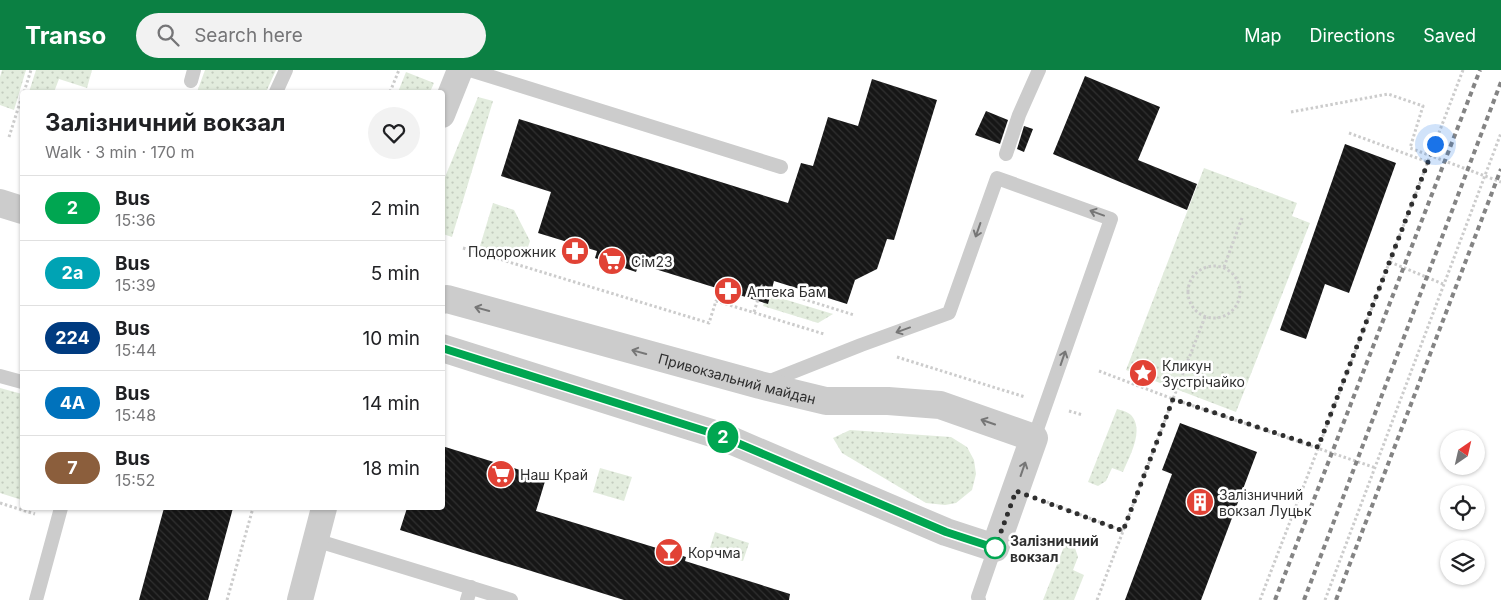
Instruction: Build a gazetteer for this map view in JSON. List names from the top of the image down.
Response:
{
  "streets": {
    "street": ["Привокзальний майдан"]
  },
  "places": {
    "pharmacy": ["Подорожник", "Аптека Бам"],
    "supermarket": ["Сім23", "Наш Край"],
    "place": ["Кликун Зустрічайко"],
    "building": ["Залізничний вокзал Луцьк"],
    "other": ["Залізничний вокзал"],
    "bar": ["Корчма"]
  },
  "lines": ["bus line 2"],
  "north": "top right",
  "page": {
    "header": "Transo",
    "search": "Search here",
    "nav": ["Map", "Directions", "Saved"],
    "on_map": "2",
    "heading": ["Залізничний вокзал", "Walk · 3 min · 170 m"],
    "list": [
      {
        "mark": "2",
        "name": "Bus",
        "note": "15:36",
        "value": "2 min"
      },
      {
        "mark": "2а",
        "name": "Bus",
        "note": "15:39",
        "value": "5 min"
      },
      {
        "mark": "224",
        "name": "Bus",
        "note": "15:44",
        "value": "10 min"
      },
      {
        "mark": "4А",
        "name": "Bus",
        "note": "15:48",
        "value": "14 min"
      },
      {
        "mark": "7",
        "name": "Bus",
        "note": "15:52",
        "value": "18 min"
      }
    ]
  }
}
